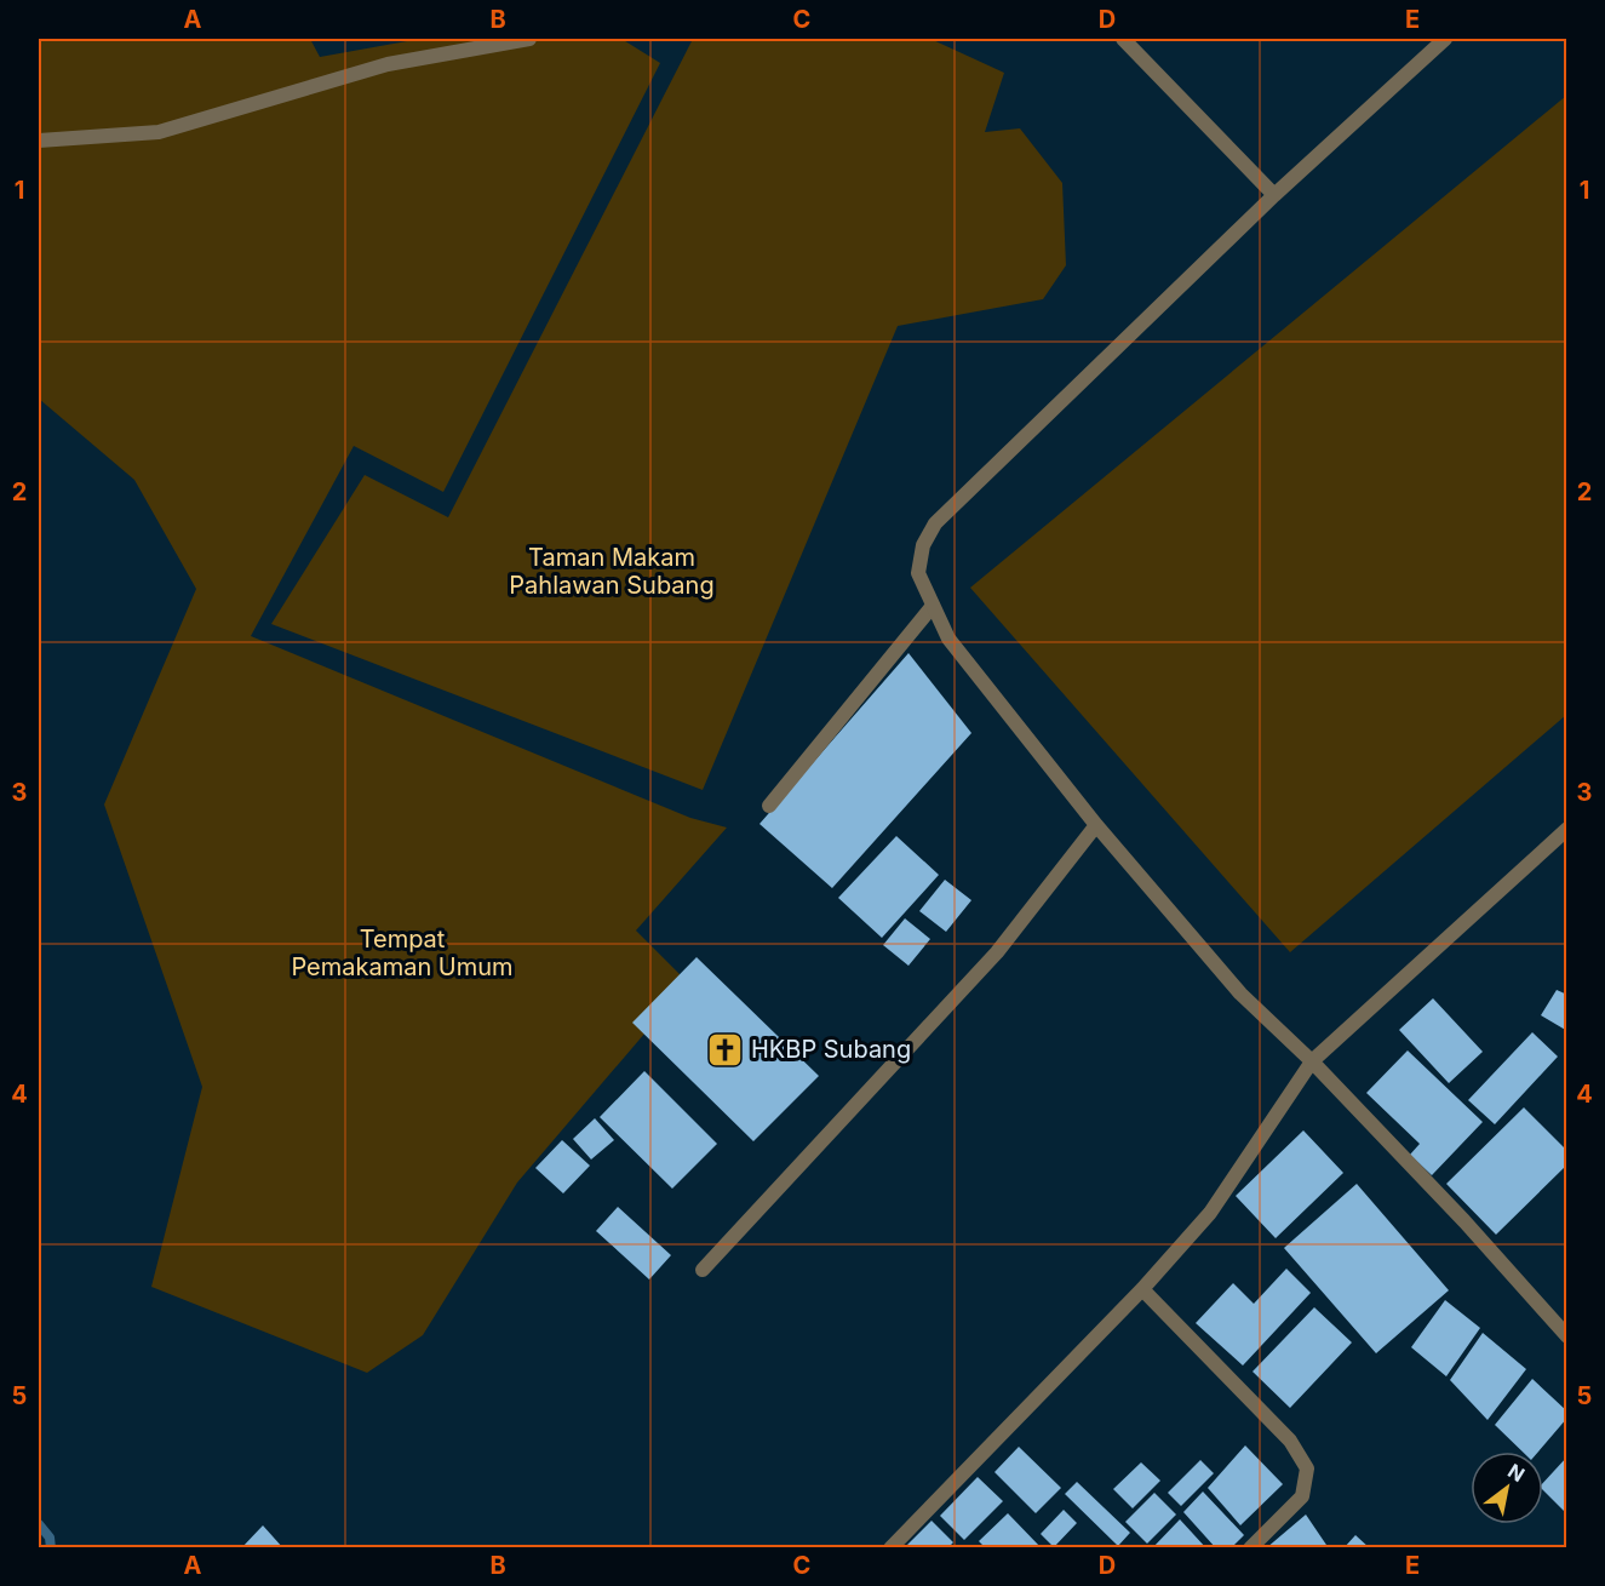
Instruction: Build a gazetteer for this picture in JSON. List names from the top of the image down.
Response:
{
  "parks": ["Taman Makam Pahlawan Subang", "Tempat Pemakaman Umum"],
  "places": {
    "church": ["HKBP Subang"]
  },
  "north": "top right",
  "grid": {
    "columns": [
      "A",
      "B",
      "C",
      "D",
      "E"
    ],
    "rows": [
      "1",
      "2",
      "3",
      "4",
      "5"
    ]
  }
}
